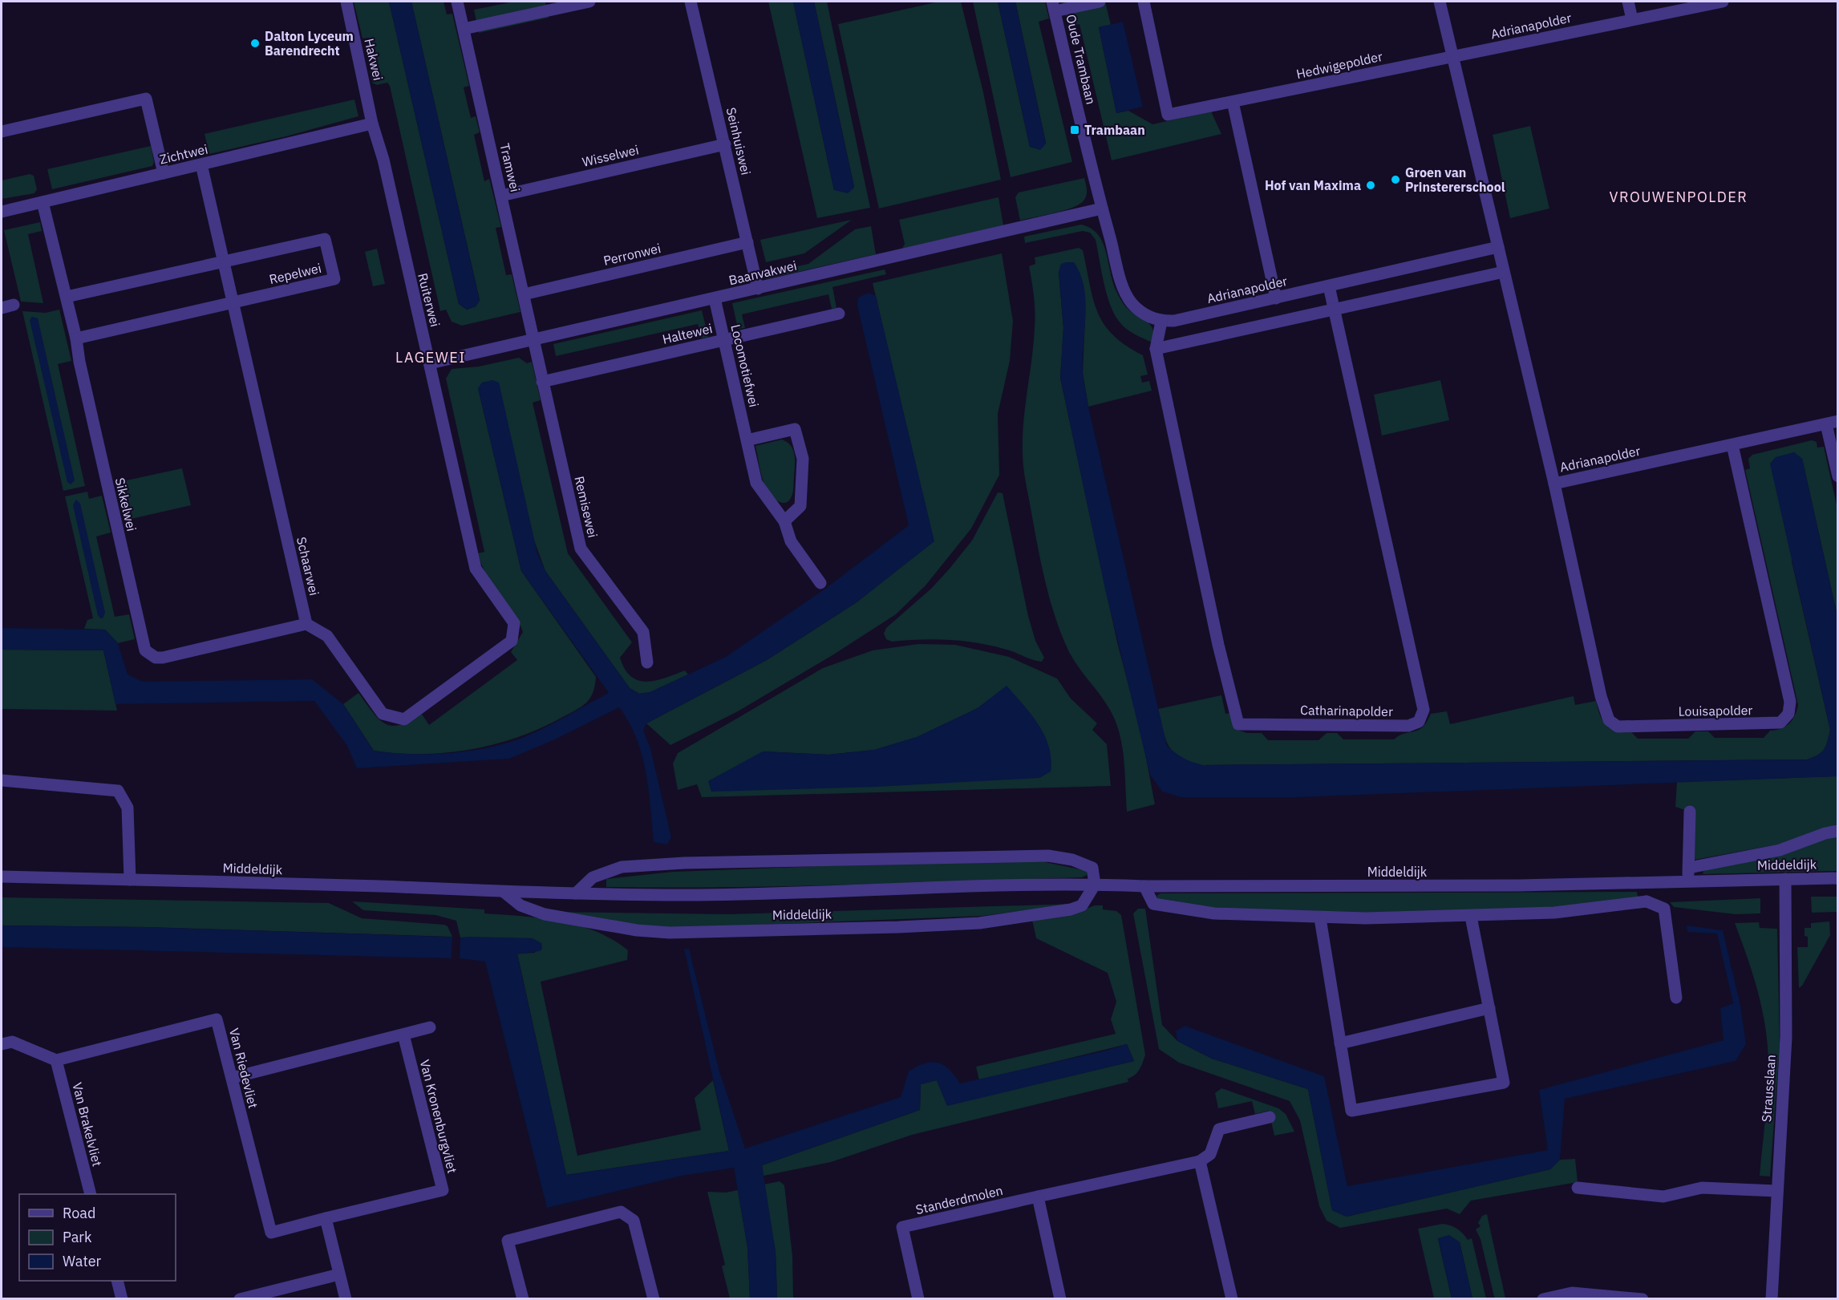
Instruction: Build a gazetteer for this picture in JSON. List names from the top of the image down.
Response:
{
  "streets": {
    "street": [
      "Adrianapolder",
      "Hakwei",
      "Oude Trambaan",
      "Hedwigepolder",
      "Seinhuiswei",
      "Zichtwei",
      "Wisselwei",
      "Tramwei",
      "Perronwei",
      "Baanvakwei",
      "Repelwei",
      "Ruiterwei",
      "Haltewei",
      "Locomotiefwei",
      "Sikkelwei",
      "Remisewei",
      "Schaarwei",
      "Catharinapolder",
      "Louisapolder",
      "Middeldijk",
      "Van Riedevliet",
      "Strausslaan",
      "Van Kronenburgvliet",
      "Van Brakelvliet",
      "Standerdmolen"
    ]
  },
  "crossings": [
    ["Adrianapolder", "Hedwigepolder"],
    ["Adrianapolder", "Catharinapolder"],
    ["Adrianapolder", "Louisapolder"],
    ["Hakwei", "Zichtwei"],
    ["Hakwei", "Ruiterwei"],
    ["Oude Trambaan", "Baanvakwei"],
    ["Seinhuiswei", "Wisselwei"],
    ["Seinhuiswei", "Perronwei"],
    ["Seinhuiswei", "Baanvakwei"],
    ["Zichtwei", "Ruiterwei"],
    ["Zichtwei", "Sikkelwei"],
    ["Zichtwei", "Schaarwei"],
    ["Wisselwei", "Tramwei"],
    ["Tramwei", "Perronwei"],
    ["Tramwei", "Baanvakwei"],
    ["Tramwei", "Remisewei"],
    ["Baanvakwei", "Ruiterwei"],
    ["Baanvakwei", "Locomotiefwei"],
    ["Baanvakwei", "Remisewei"],
    ["Repelwei", "Sikkelwei"],
    ["Repelwei", "Schaarwei"],
    ["Ruiterwei", "Sikkelwei"],
    ["Ruiterwei", "Schaarwei"],
    ["Haltewei", "Locomotiefwei"],
    ["Haltewei", "Remisewei"],
    ["Sikkelwei", "Schaarwei"],
    ["Middeldijk", "Strausslaan"],
    ["Van Riedevliet", "Van Kronenburgvliet"],
    ["Van Riedevliet", "Van Brakelvliet"]
  ],
  "districts": ["VROUWENPOLDER", "LAGEWEI"],
  "places": {
    "other": ["Dalton Lyceum Barendrecht", "Groen van Prinstererschool", "Hof van Maxima"],
    "transit": ["Trambaan"]
  },
  "legend": ["Road", "Park", "Water"]
}
